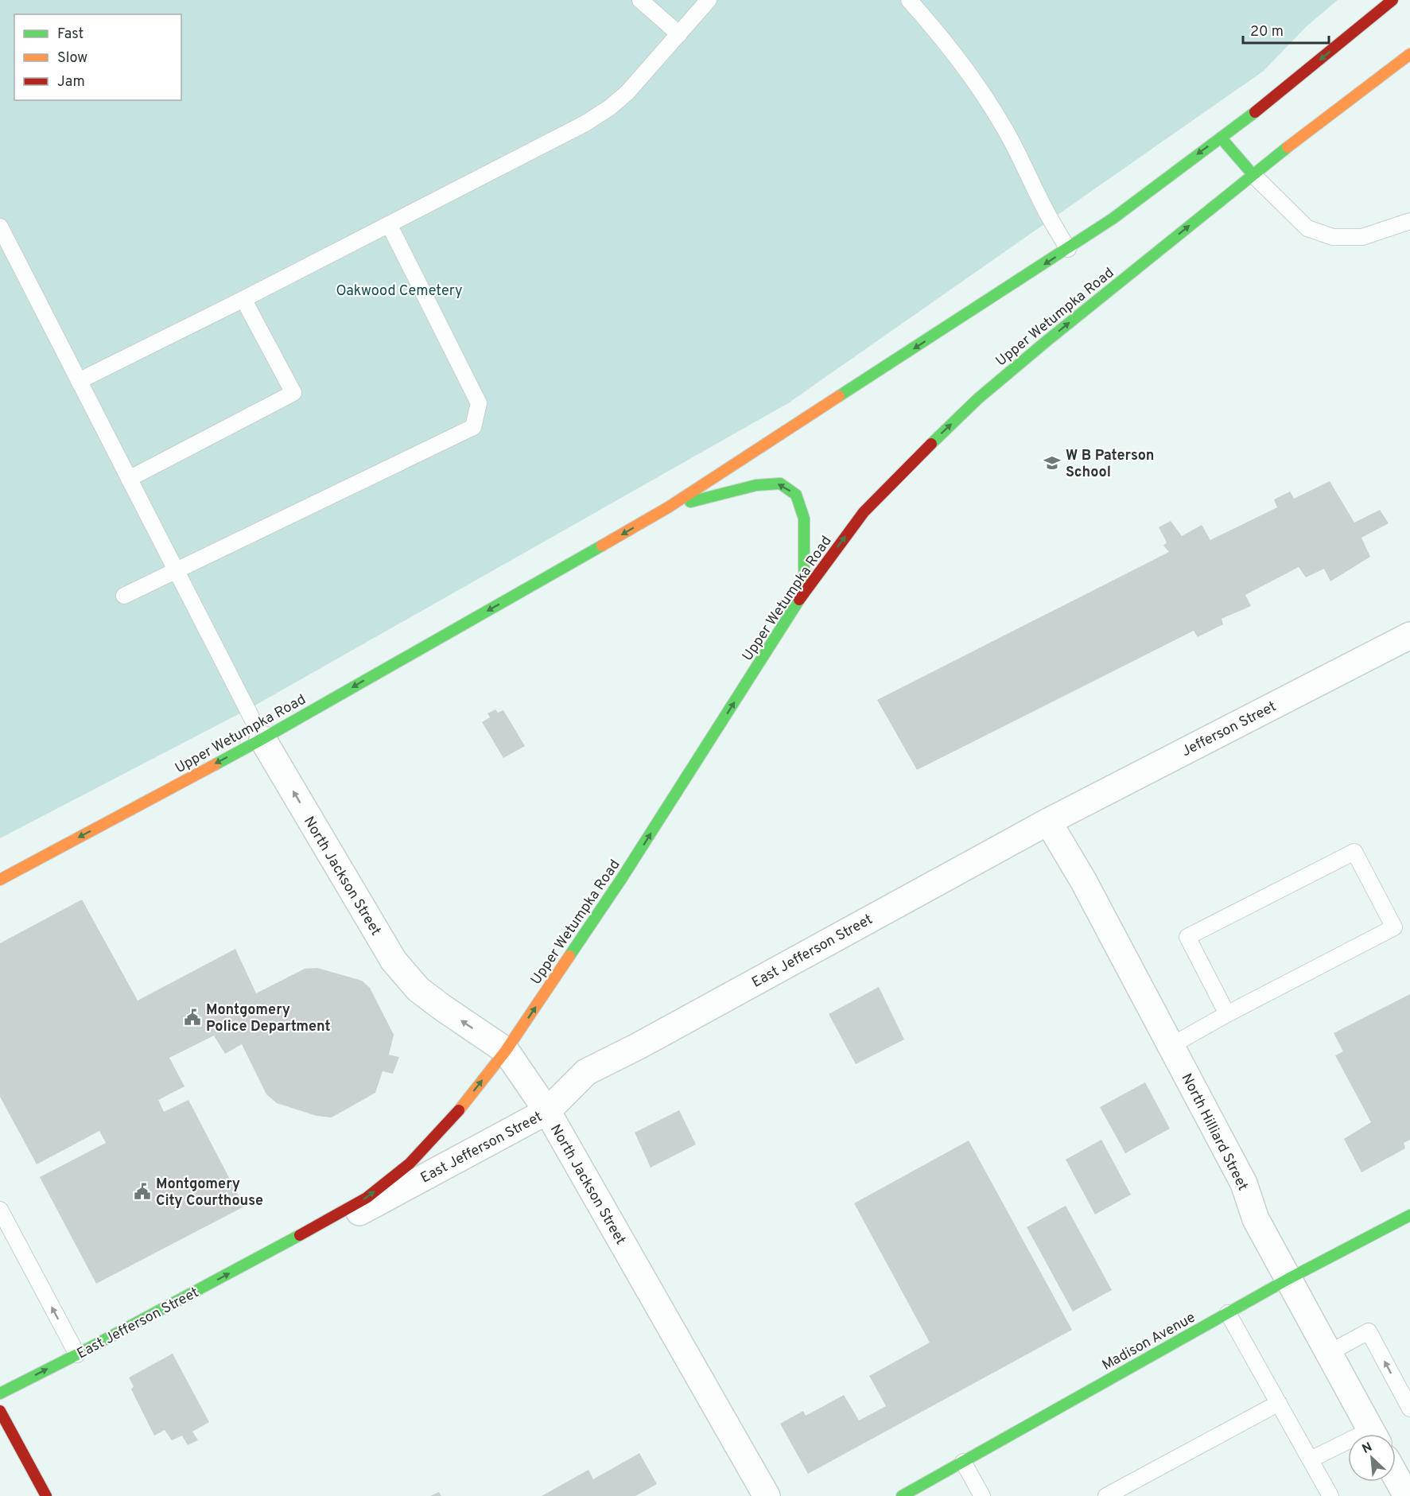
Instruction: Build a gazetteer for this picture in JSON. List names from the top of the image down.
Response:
{
  "streets": {
    "main road": ["Upper Wetumpka Road", "East Jefferson Street", "Madison Avenue"],
    "street": ["Jefferson Street", "North Jackson Street", "North Hilliard Street"]
  },
  "crossings": [
    ["Upper Wetumpka Road", "North Jackson Street"],
    ["Upper Wetumpka Road", "East Jefferson Street"],
    ["Jefferson Street", "East Jefferson Street"],
    ["Jefferson Street", "North Hilliard Street"],
    ["North Jackson Street", "East Jefferson Street"],
    ["East Jefferson Street", "North Hilliard Street"],
    ["North Hilliard Street", "Madison Avenue"]
  ],
  "one_way": ["North Jackson Street"],
  "parks": ["Oakwood Cemetery"],
  "places": {
    "school or university": ["W B Paterson School"],
    "public building": ["Montgomery Police Department", "Montgomery City Courthouse"]
  },
  "legend": ["Fast", "Slow", "Jam"],
  "scale_bar": "20 m",
  "north": "top left"
}
